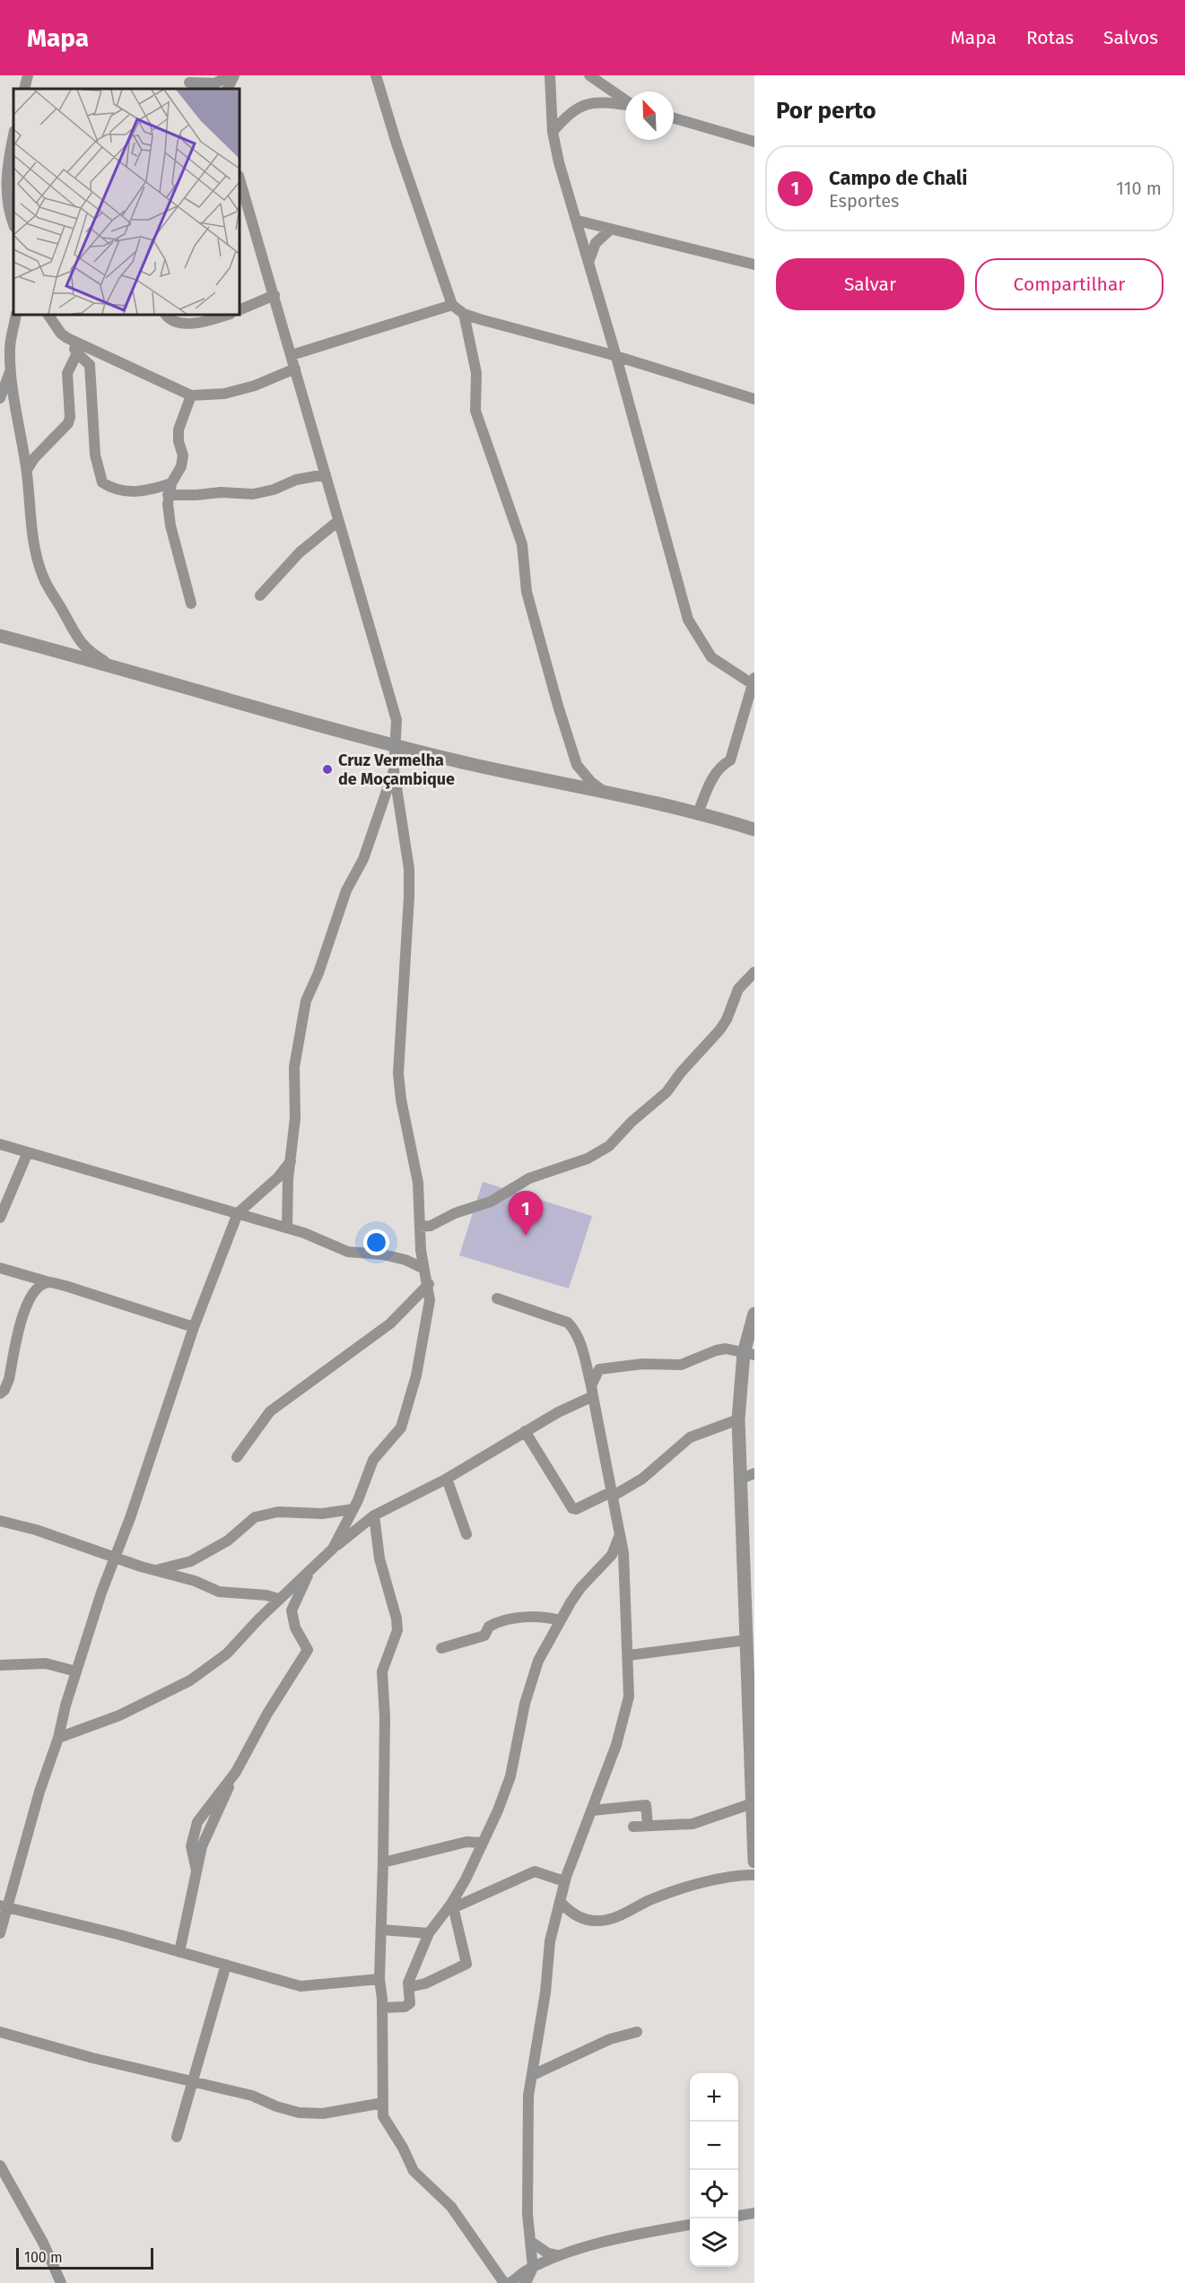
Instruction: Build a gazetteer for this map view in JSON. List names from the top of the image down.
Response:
{
  "places": ["Cruz Vermelha de Moçambique"],
  "scale_bar": "100 m",
  "north": "top left",
  "page": {
    "header": "Mapa",
    "nav": ["Mapa", "Rotas", "Salvos"],
    "heading": "Por perto",
    "list": [
      {
        "mark": "1",
        "name": "Campo de Chali",
        "note": "Esportes",
        "value": "110 m"
      }
    ],
    "buttons": ["Salvar", "Compartilhar"],
    "pins": "1",
    "map_buttons": ["+", "−"],
    "scale": "100 m"
  }
}
